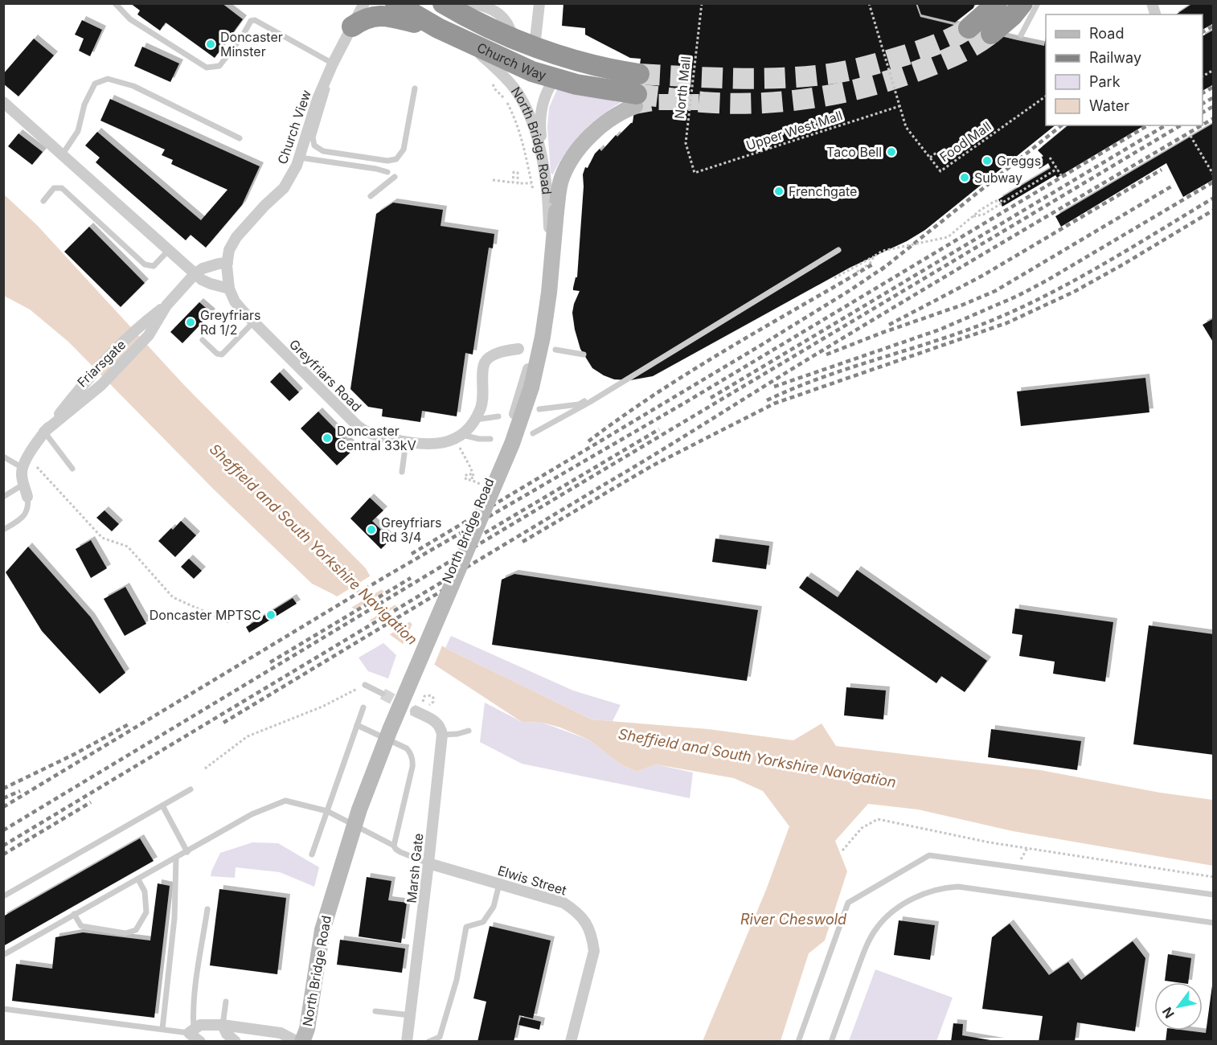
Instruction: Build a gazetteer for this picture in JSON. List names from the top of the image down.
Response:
{
  "streets": {
    "highway": ["Church Way"],
    "street": [
      "Church View",
      "North Bridge Road",
      "Friarsgate",
      "Greyfriars Road",
      "Marsh Gate",
      "Elwis Street"
    ],
    "path": ["North Mall", "Upper West Mall", "Food Mall"]
  },
  "crossings": [
    ["Church Way", "North Bridge Road"],
    ["North Mall", "Upper West Mall"],
    ["Church View", "Greyfriars Road"],
    ["Upper West Mall", "Food Mall"],
    ["Marsh Gate", "Elwis Street"]
  ],
  "water": ["Sheffield and South Yorkshire Navigation", "River Cheswold"],
  "places": [
    "Doncaster Minster",
    "Taco Bell",
    "Greggs",
    "Subway",
    "Frenchgate",
    "Greyfriars Rd 1/2",
    "Doncaster Central 33kV",
    "Greyfriars Rd 3/4",
    "Doncaster MPTSC"
  ],
  "legend": [
    "Road",
    "Railway",
    "Park",
    "Water"
  ],
  "north": "bottom left"
}
